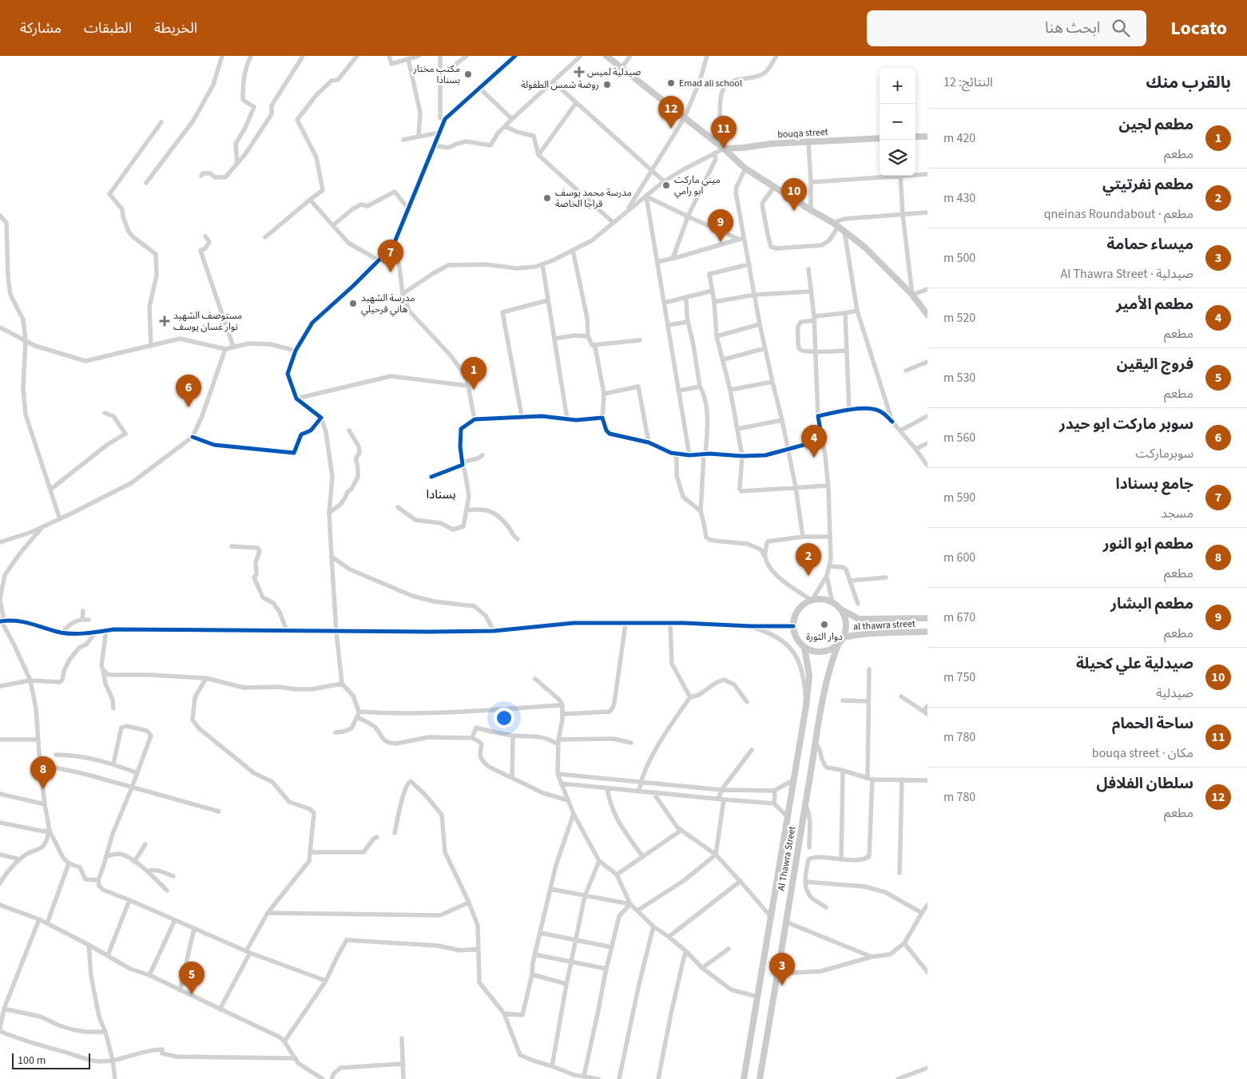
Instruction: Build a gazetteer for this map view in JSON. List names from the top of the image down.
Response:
{
  "streets": {
    "main road": ["bouqa street", "al thawra street", "Al Thawra Street"]
  },
  "crossings": [
    ["al thawra street", "Al Thawra Street"]
  ],
  "districts": ["بسنادا"],
  "places": {
    "health": ["صيدلية لميس", "مستوصف الشهيد نوار غسان يوسف"],
    "other": [
      "مكتب مختار بسنادا",
      "Emad ali school",
      "روضة شمس الطفولة",
      "ميني ماركت ابو رامي",
      "مدرسة محمد يوسف قراجا الخاصة",
      "مدرسة الشهيد هاني قرحيلي",
      "دوار الثورة"
    ]
  },
  "scale_bar": "100 m",
  "page": {
    "header": "Locato",
    "search": "ابحث هنا",
    "nav": ["الخريطة", "الطبقات", "مشاركة"],
    "heading": ["بالقرب منك", "النتائج: 12"],
    "map_buttons": ["+", "−"],
    "pins": [
      "12",
      "11",
      "10",
      "9",
      "7",
      "1",
      "6",
      "4",
      "2",
      "8",
      "3",
      "5"
    ],
    "list": [
      {
        "mark": "1",
        "name": "مطعم لجين",
        "note": "مطعم",
        "value": "420 m"
      },
      {
        "mark": "2",
        "name": "مطعم نفرتيتي",
        "note": "مطعم · qneinas Roundabout",
        "value": "430 m"
      },
      {
        "mark": "3",
        "name": "ميساء حمامة",
        "note": "صيدلية · Al Thawra Street",
        "value": "500 m"
      },
      {
        "mark": "4",
        "name": "مطعم الأمير",
        "note": "مطعم",
        "value": "520 m"
      },
      {
        "mark": "5",
        "name": "فروج اليقين",
        "note": "مطعم",
        "value": "530 m"
      },
      {
        "mark": "6",
        "name": "سوبر ماركت ابو حيدر",
        "note": "سوبرماركت",
        "value": "560 m"
      },
      {
        "mark": "7",
        "name": "جامع بسنادا",
        "note": "مسجد",
        "value": "590 m"
      },
      {
        "mark": "8",
        "name": "مطعم ابو النور",
        "note": "مطعم",
        "value": "600 m"
      },
      {
        "mark": "9",
        "name": "مطعم البشار",
        "note": "مطعم",
        "value": "670 m"
      },
      {
        "mark": "10",
        "name": "صيدلية علي كحيلة",
        "note": "صيدلية",
        "value": "750 m"
      },
      {
        "mark": "11",
        "name": "ساحة الحمام",
        "note": "مكان · bouqa street",
        "value": "780 m"
      },
      {
        "mark": "12",
        "name": "سلطان الفلافل",
        "note": "مطعم",
        "value": "780 m"
      }
    ],
    "scale": "100 m"
  }
}
